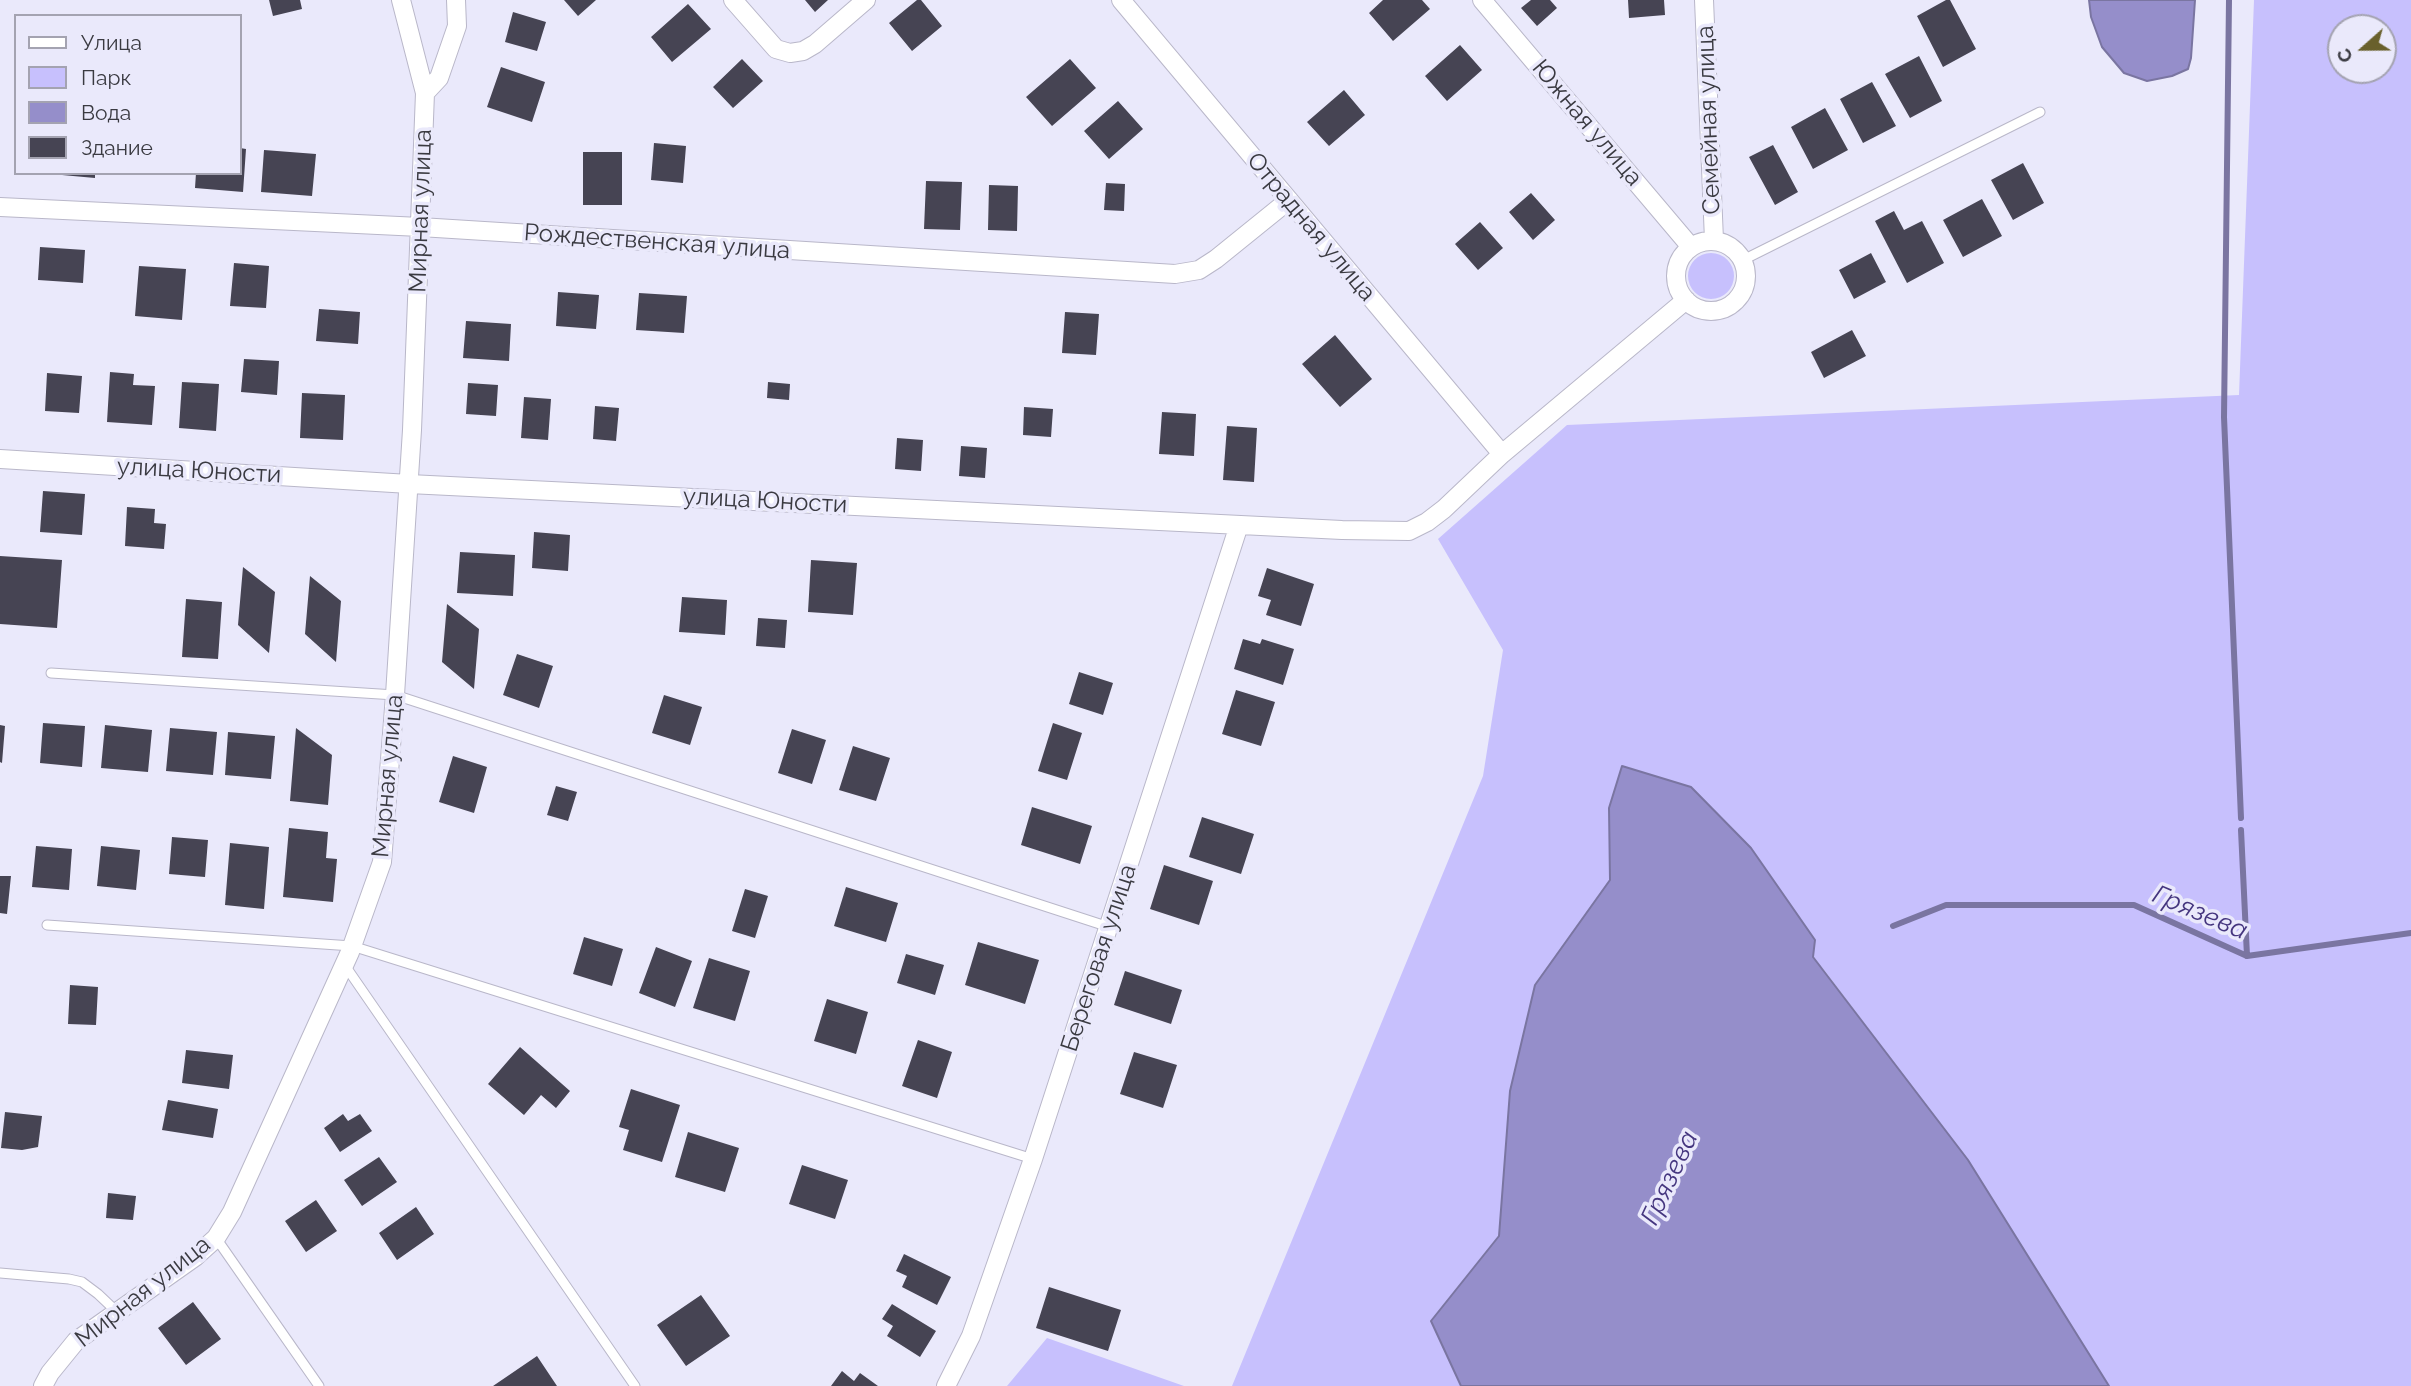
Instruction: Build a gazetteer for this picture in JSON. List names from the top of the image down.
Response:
{
  "streets": {
    "street": [
      "Семейная улица",
      "Южная улица",
      "Мирная улица",
      "Отрадная улица",
      "Рождественская улица",
      "улица Юности",
      "Береговая улица"
    ]
  },
  "crossings": [
    ["Семейная улица", "Южная улица"],
    ["Семейная улица", "улица Юности"],
    ["Южная улица", "улица Юности"],
    ["Мирная улица", "Рождественская улица"],
    ["Мирная улица", "улица Юности"],
    ["Отрадная улица", "Рождественская улица"],
    ["Отрадная улица", "улица Юности"],
    ["улица Юности", "Береговая улица"]
  ],
  "water": ["Грязева"],
  "legend": [
    "Улица",
    "Парк",
    "Вода",
    "Здание"
  ],
  "north": "left"
}
